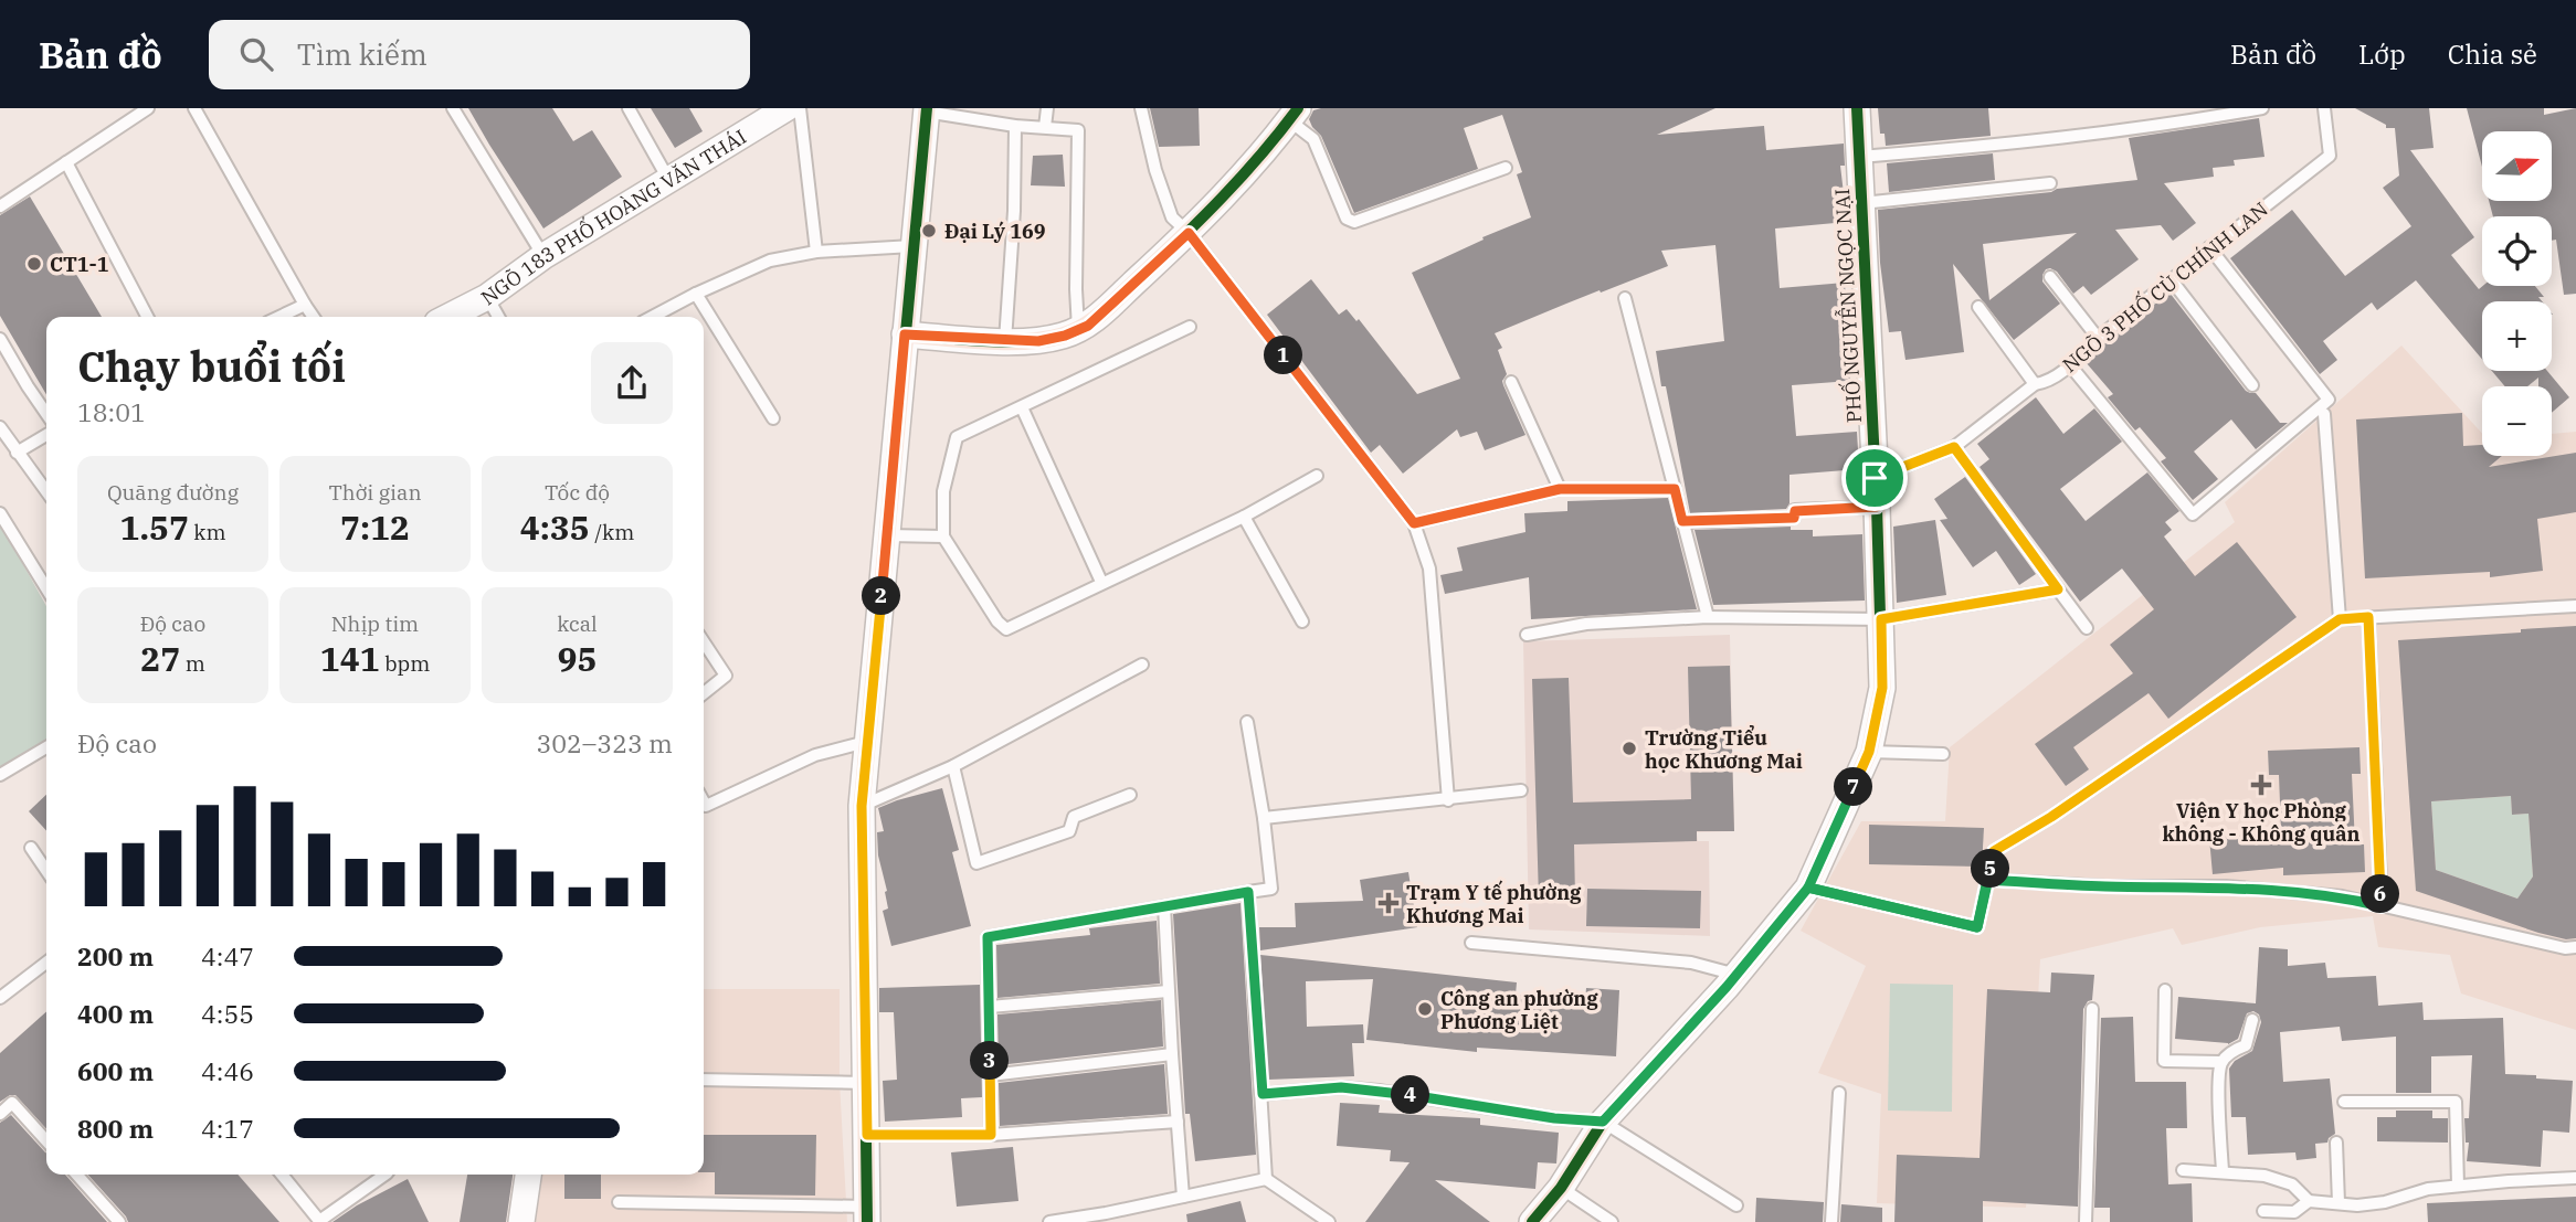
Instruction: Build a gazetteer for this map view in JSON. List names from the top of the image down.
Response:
{
  "streets": {
    "street": ["NGÕ 183 PHỐ HOÀNG VĂN THÁI", "PHỐ NGUYỄN NGỌC NẠI"],
    "lane": ["NGÕ 3 PHỐ CÙ CHÍNH LAN"]
  },
  "crossings": [
    ["NGÕ 3 PHỐ CÙ CHÍNH LAN", "PHỐ NGUYỄN NGỌC NẠI"]
  ],
  "places": {
    "other": [
      "Đại Lý 169",
      "CT1-1",
      "Trường Tiểu học Khương Mai",
      "Công an phường Phương Liệt"
    ],
    "health": ["Viện Y học Phòng không - Không quân", "Trạm Y tế phường Khương Mai"]
  },
  "north": "right",
  "page": {
    "header": "Bản đồ",
    "search": "Tìm kiếm",
    "nav": ["Bản đồ", "Lớp", "Chia sẻ"],
    "map_buttons": ["+", "−"],
    "heading": ["Chạy buổi tối", "18:01"],
    "pins": [
      "1",
      "2",
      "7",
      "5",
      "6",
      "3",
      "4"
    ],
    "stats": [
      ["Quãng đường", "1.57 km"],
      ["Thời gian", "7:12"],
      ["Tốc độ", "4:35 /km"],
      ["Độ cao", "27 m"],
      ["Nhịp tim", "141 bpm"],
      ["kcal", "95"]
    ],
    "chart": ["Độ cao", "302–323 m"],
    "list": [
      {
        "name": "200 m",
        "note": "4:47"
      },
      {
        "name": "400 m",
        "note": "4:55"
      },
      {
        "name": "600 m",
        "note": "4:46"
      },
      {
        "name": "800 m",
        "note": "4:17"
      }
    ]
  }
}
